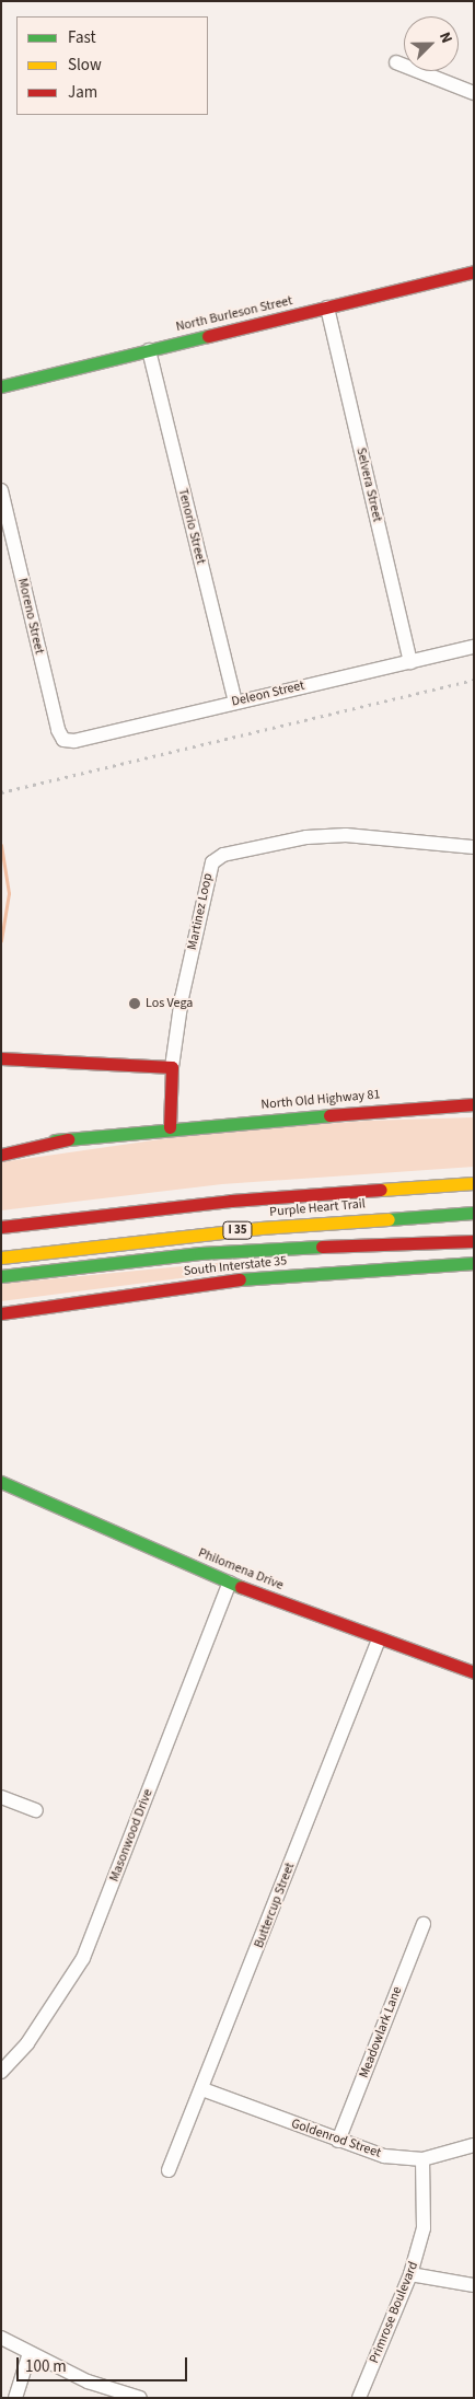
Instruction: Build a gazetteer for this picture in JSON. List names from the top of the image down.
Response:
{
  "streets": {
    "main road": [
      "North Burleson Street",
      "Martinez Loop",
      "North Old Highway 81",
      "Purple Heart Trail",
      "I 35",
      "South Interstate 35",
      "Philomena Drive"
    ],
    "street": [
      "Selvera Street",
      "Tenorio Street",
      "Moreno Street",
      "Deleon Street",
      "Masonwood Drive",
      "Buttercup Street",
      "Meadowlark Lane",
      "Goldenrod Street",
      "Primrose Boulevard"
    ]
  },
  "crossings": [
    ["North Burleson Street", "Selvera Street"],
    ["North Burleson Street", "Tenorio Street"],
    ["Selvera Street", "Deleon Street"],
    ["Tenorio Street", "Deleon Street"],
    ["Moreno Street", "Deleon Street"],
    ["Martinez Loop", "North Old Highway 81"],
    ["Philomena Drive", "Masonwood Drive"],
    ["Philomena Drive", "Buttercup Street"],
    ["Buttercup Street", "Goldenrod Street"],
    ["Meadowlark Lane", "Goldenrod Street"],
    ["Goldenrod Street", "Primrose Boulevard"]
  ],
  "places": ["Los Vega"],
  "legend": ["Fast", "Slow", "Jam"],
  "scale_bar": "100 m",
  "north": "top right"
}
